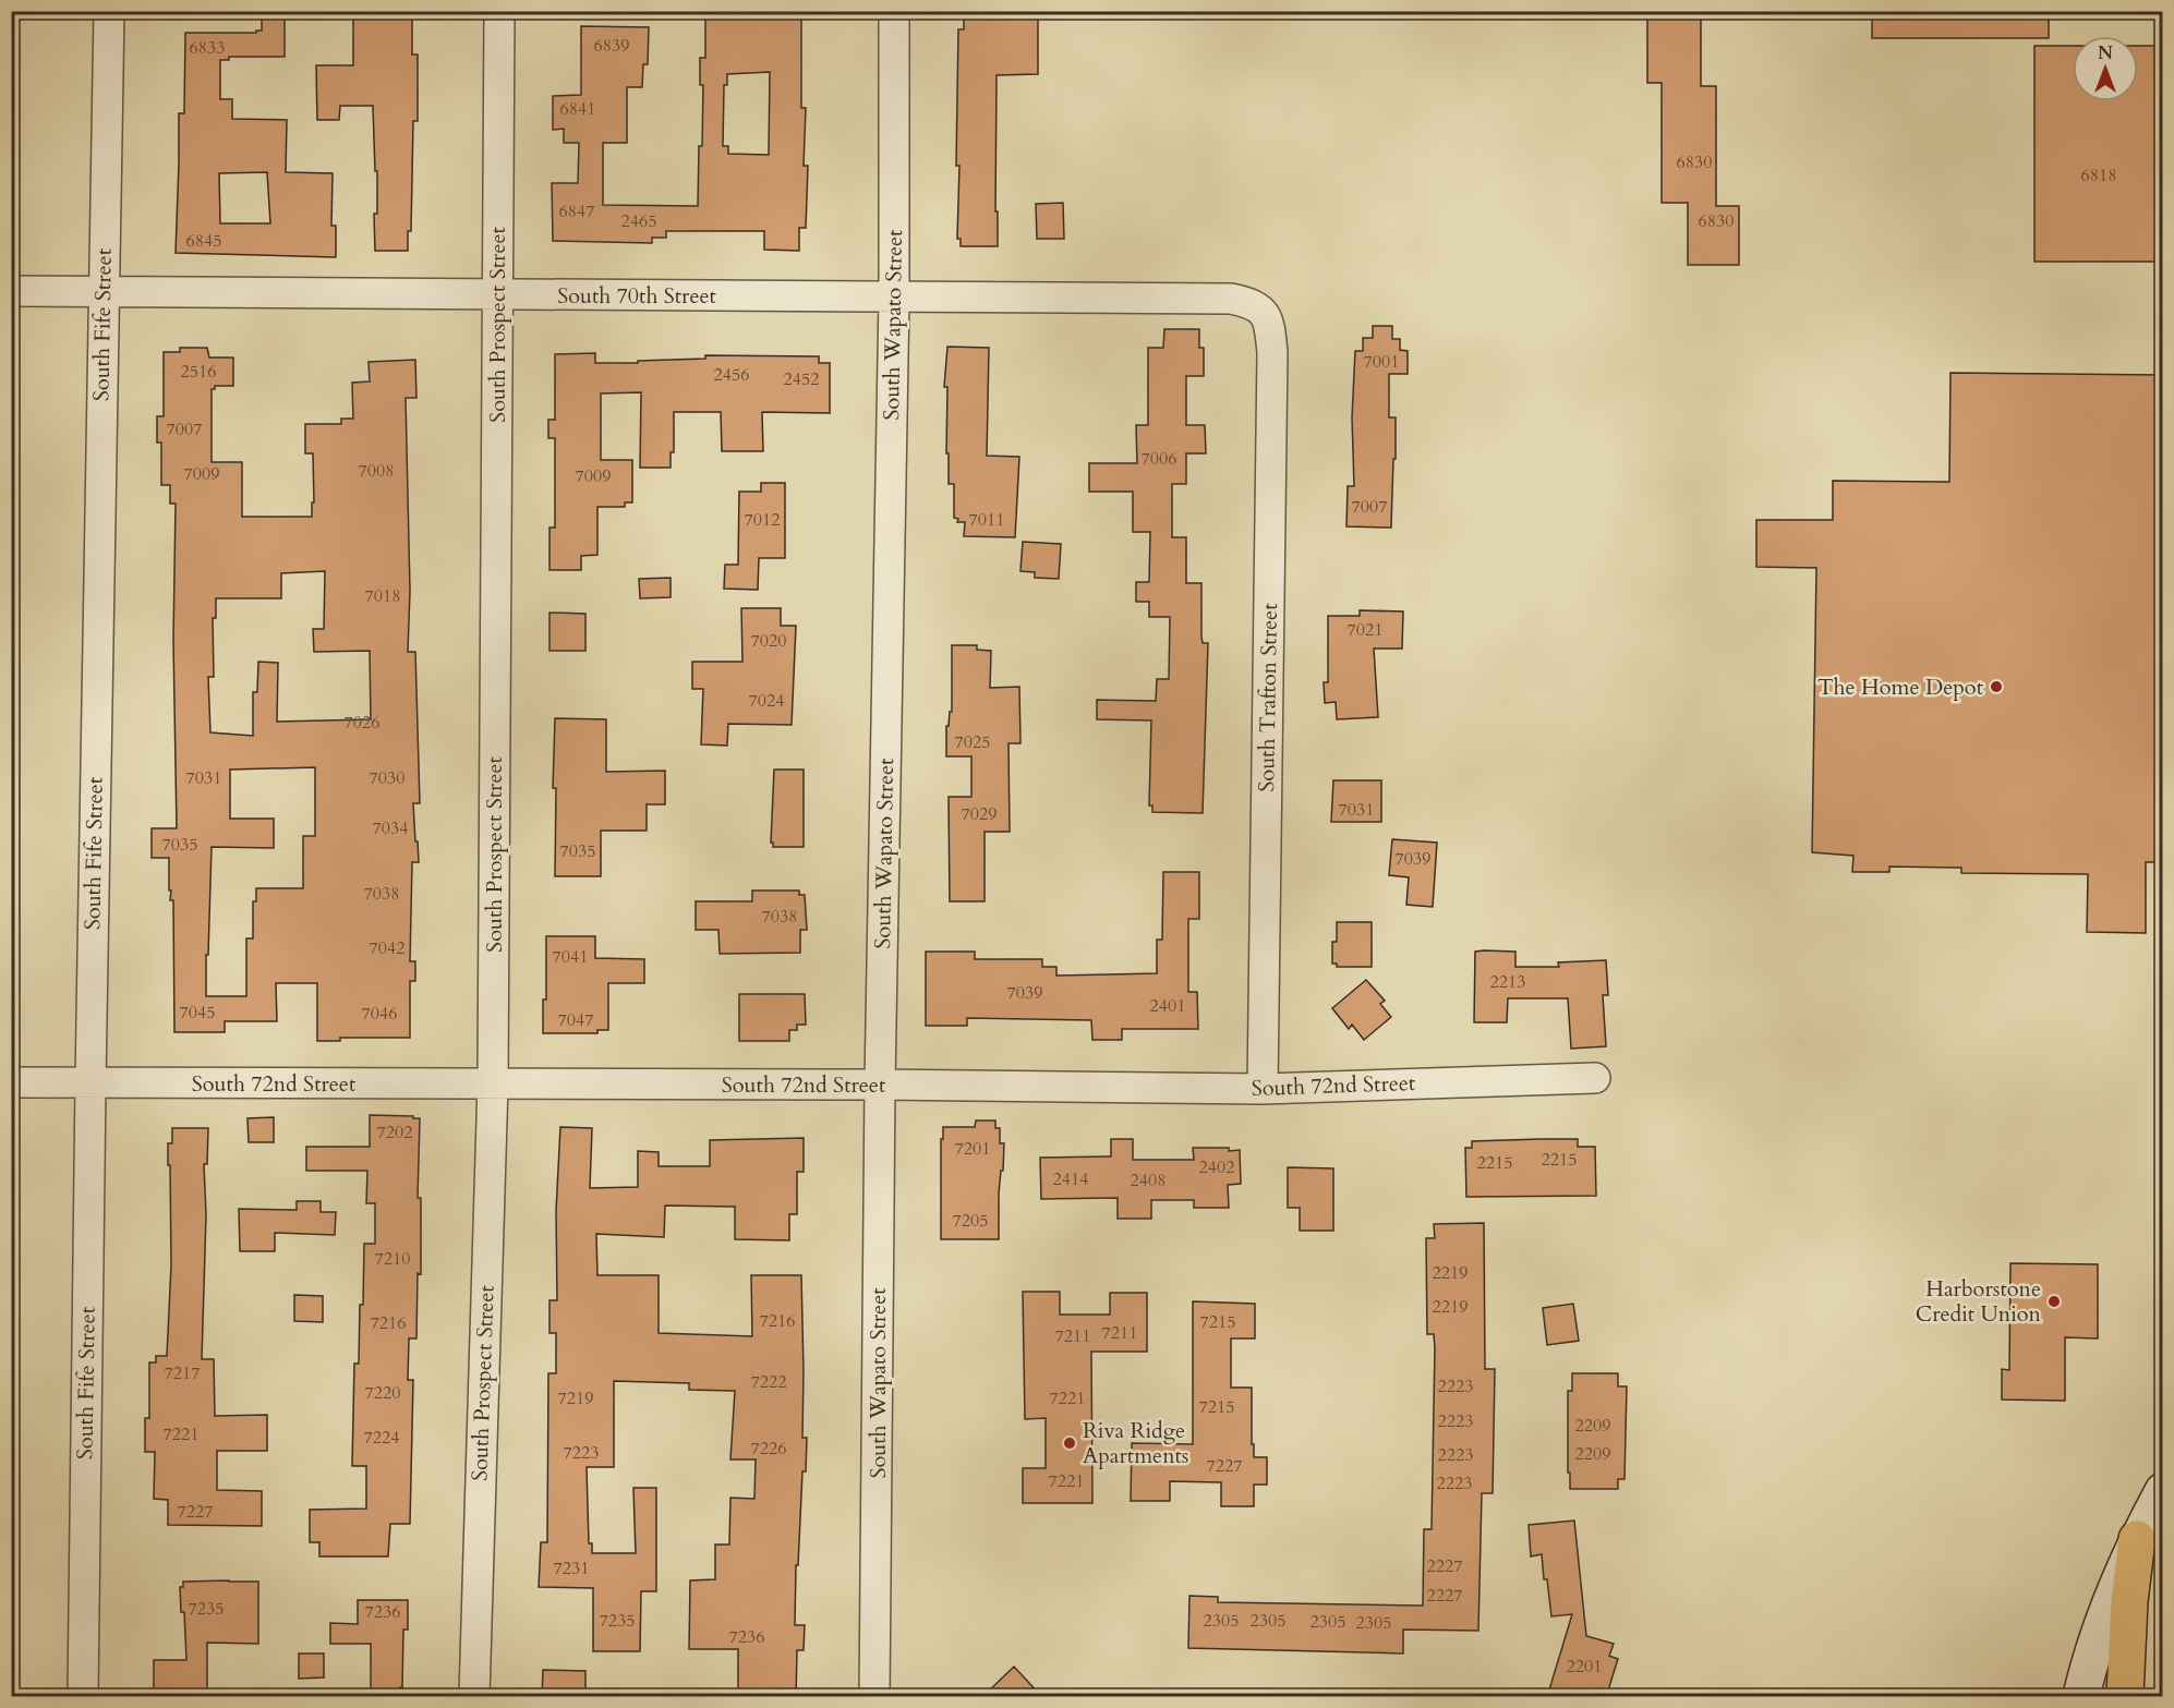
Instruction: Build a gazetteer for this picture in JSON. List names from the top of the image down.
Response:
{
  "streets": {
    "street": [
      "South 70th Street",
      "South Fife Street",
      "South Prospect Street",
      "South Wapato Street",
      "South Trafton Street",
      "South 72nd Street"
    ]
  },
  "crossings": [
    ["South 70th Street", "South Fife Street"],
    ["South 70th Street", "South Prospect Street"],
    ["South 70th Street", "South Wapato Street"],
    ["South 70th Street", "South Trafton Street"],
    ["South Fife Street", "South 72nd Street"],
    ["South Prospect Street", "South 72nd Street"],
    ["South Wapato Street", "South 72nd Street"],
    ["South Trafton Street", "South 72nd Street"]
  ],
  "places": ["The Home Depot", "Harborstone Credit Union", "Riva Ridge Apartments"],
  "house_numbers": [
    "6839",
    "6833",
    "6841",
    "6830",
    "6818",
    "6847",
    "2465",
    "6830",
    "6845",
    "7001",
    "2516",
    "2456",
    "2452",
    "7007",
    "7006",
    "7008",
    "7009",
    "7009",
    "7007",
    "7012",
    "7011",
    "7018",
    "7021",
    "7020",
    "7024",
    "7026",
    "7025",
    "7031",
    "7030",
    "7031",
    "7029",
    "7034",
    "7035",
    "7035",
    "7039",
    "7038",
    "7038",
    "7042",
    "7041",
    "2213",
    "7039",
    "2401",
    "7045",
    "7046",
    "7047",
    "7202",
    "7201",
    "2215",
    "2215",
    "2402",
    "2414",
    "2408",
    "7205",
    "7210",
    "2219",
    "2219",
    "7216",
    "7215",
    "7216",
    "7211",
    "7211",
    "7217",
    "7222",
    "2223",
    "7220",
    "7219",
    "7221",
    "7215",
    "2223",
    "2209",
    "7221",
    "7224",
    "7226",
    "7223",
    "2209",
    "2223",
    "7227",
    "7221",
    "2223",
    "7227",
    "2227",
    "7231",
    "2227",
    "7235",
    "7236",
    "7235",
    "2305",
    "2305",
    "2305",
    "2305",
    "7236",
    "2201"
  ],
  "north": "top"
}
